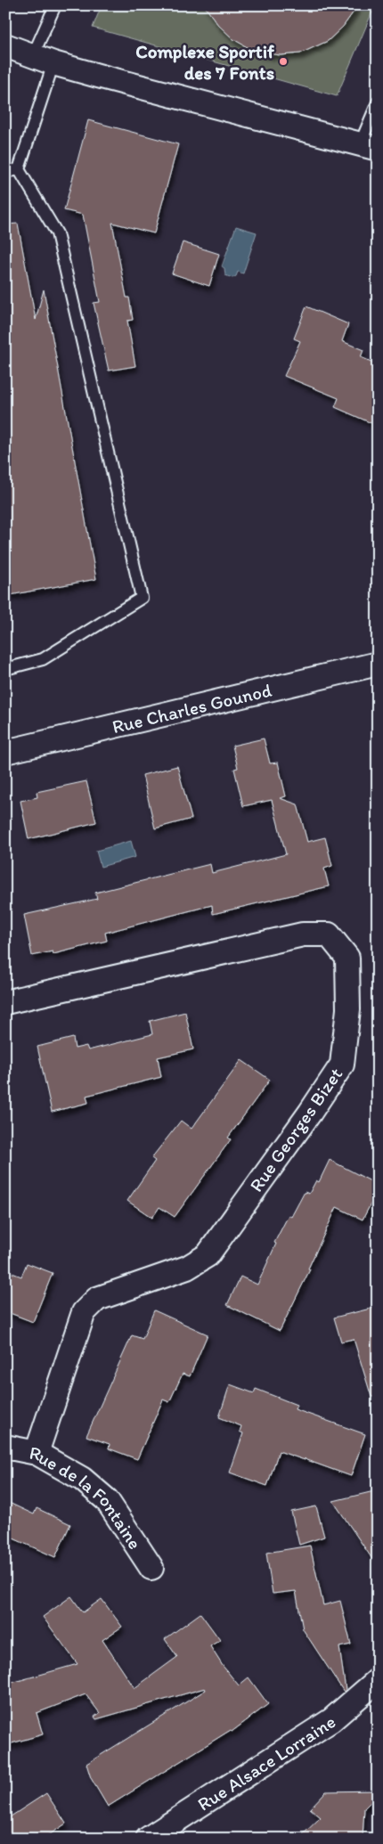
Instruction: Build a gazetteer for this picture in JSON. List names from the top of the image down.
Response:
{
  "streets": {
    "street": [
      "Rue Charles Gounod",
      "Rue Georges Bizet",
      "Rue de la Fontaine",
      "Rue Alsace Lorraine"
    ]
  },
  "crossings": [
    ["Rue Georges Bizet", "Rue de la Fontaine"]
  ],
  "places": ["Complexe Sportif des 7 Fonts"]
}
